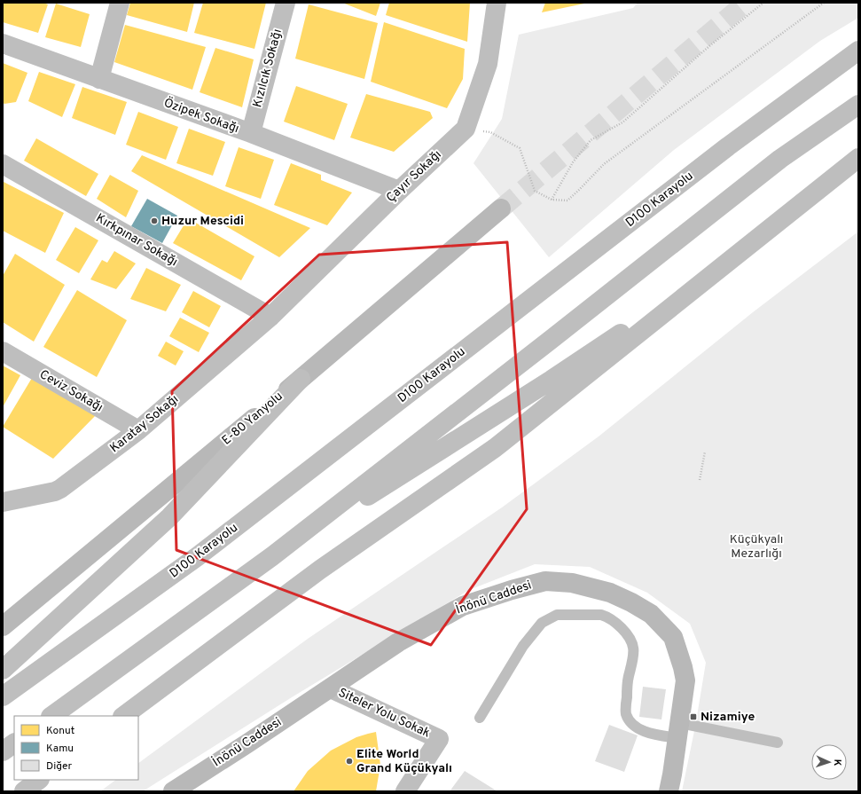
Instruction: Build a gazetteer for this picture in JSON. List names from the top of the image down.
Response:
{
  "streets": {
    "main road": [
      "Kızılcık Sokağı",
      "Özipek Sokağı",
      "Çayır Sokağı",
      "D100 Karayolu",
      "Kırkpınar Sokağı",
      "Ceviz Sokağı",
      "Karatay Sokağı",
      "Siteler Yolu Sokak"
    ],
    "street": ["E-80 Yanyolu", "İnönü Caddesi"]
  },
  "crossings": [
    ["Kızılcık Sokağı", "Özipek Sokağı"],
    ["Özipek Sokağı", "Çayır Sokağı"],
    ["Çayır Sokağı", "Kırkpınar Sokağı"],
    ["Çayır Sokağı", "Karatay Sokağı"],
    ["Kırkpınar Sokağı", "Karatay Sokağı"],
    ["Ceviz Sokağı", "Karatay Sokağı"],
    ["İnönü Caddesi", "Siteler Yolu Sokak"]
  ],
  "parks": ["Küçükyalı Mezarlığı"],
  "places": {
    "other": ["Huzur Mescidi", "Elite World Grand Küçükyalı"],
    "transit": ["Nizamiye"]
  },
  "legend": ["Konut", "Kamu", "Diğer"],
  "north": "right"
}
